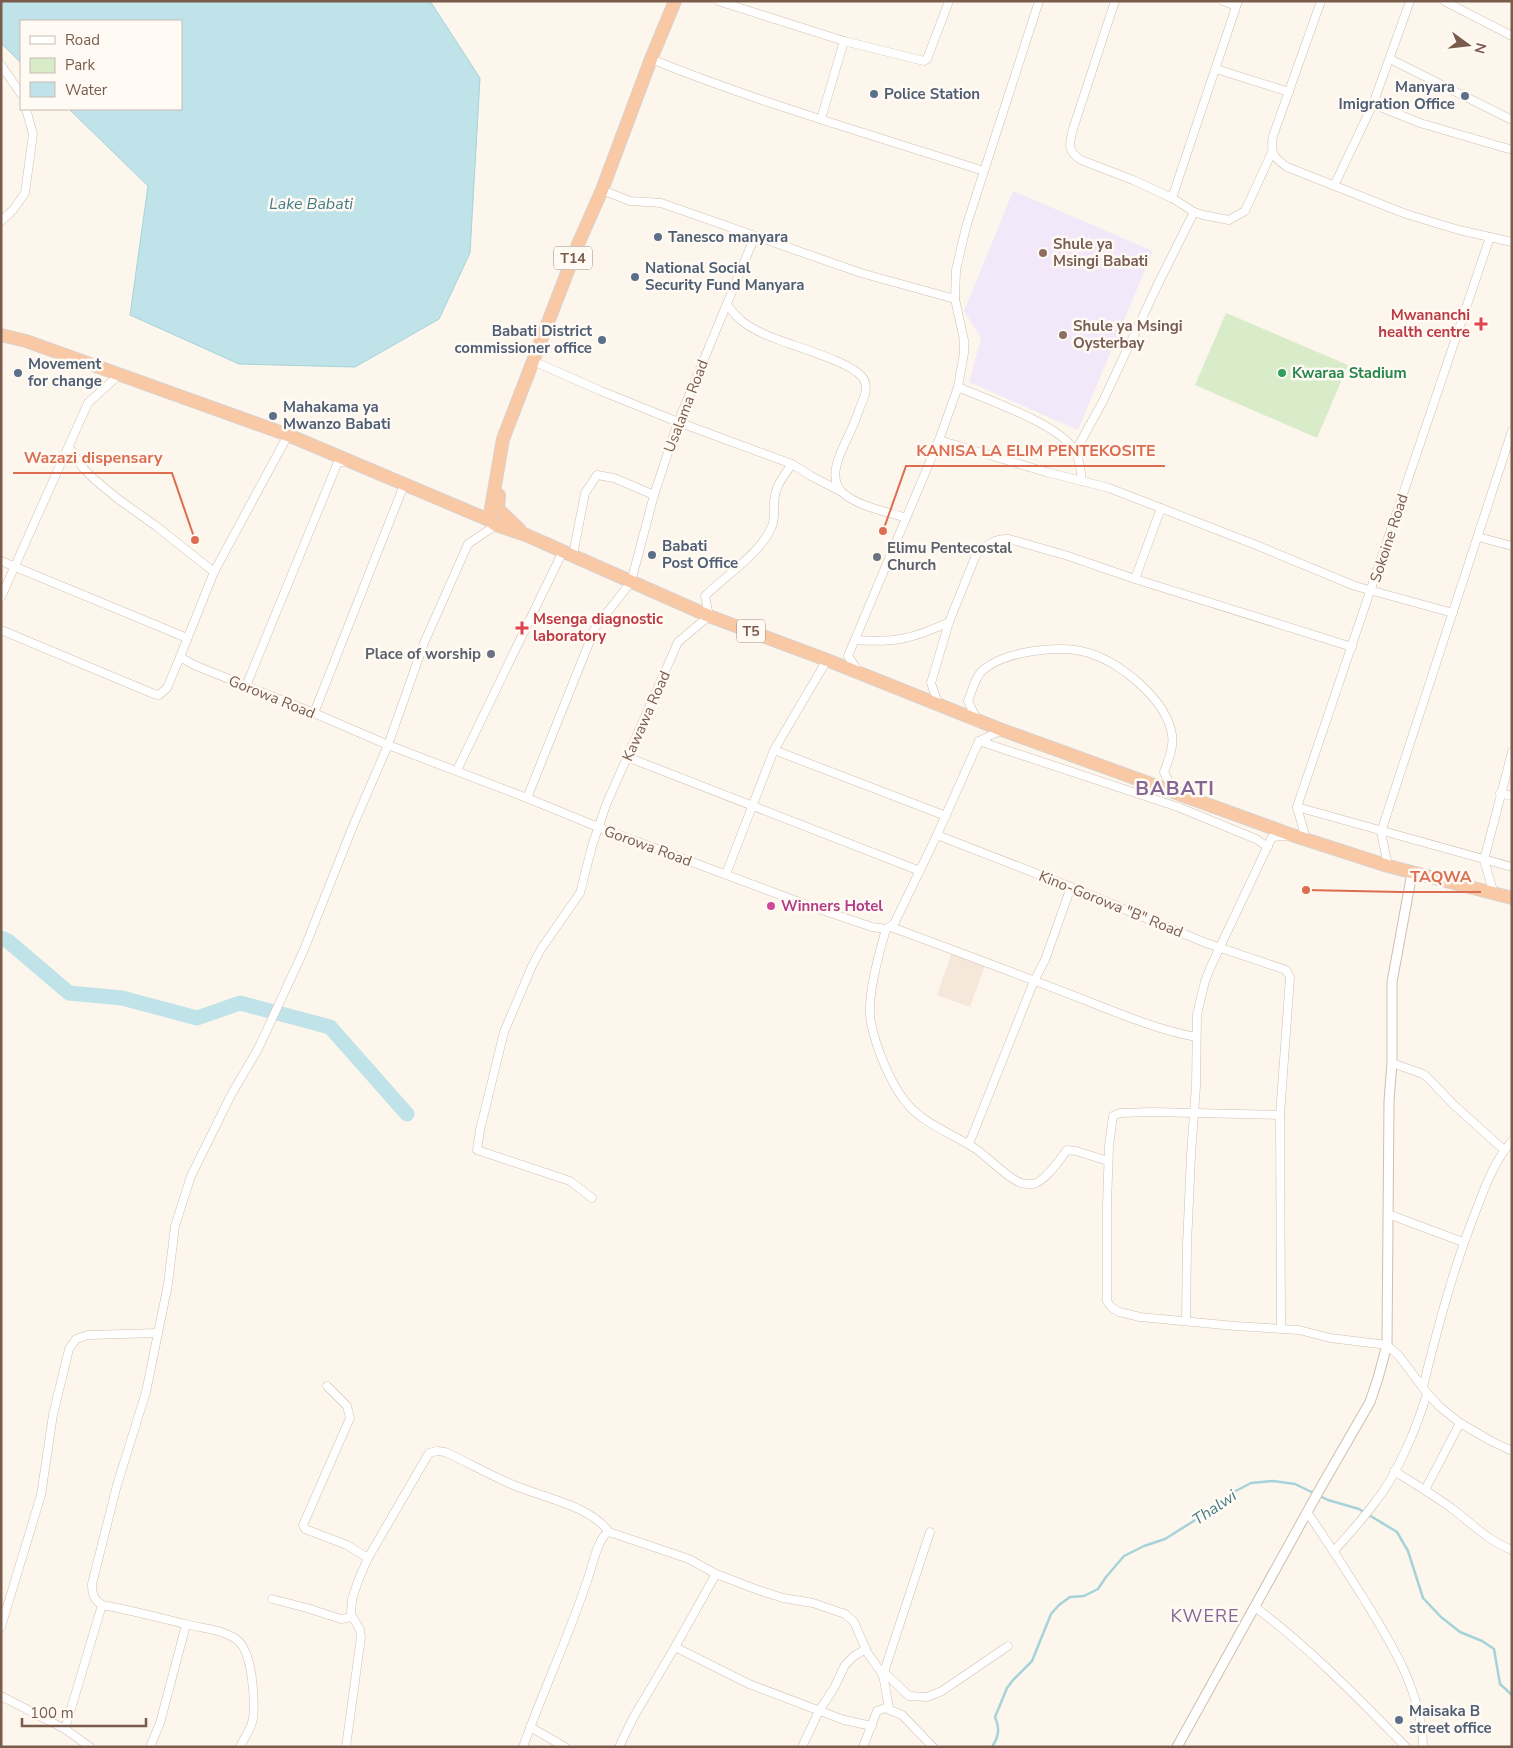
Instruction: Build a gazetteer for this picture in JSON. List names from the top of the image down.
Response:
{
  "streets": {
    "highway": ["T14", "T5"],
    "street": [
      "Usalama Road",
      "Sokoine Road",
      "Gorowa Road",
      "Kawawa Road",
      "Kino-Gorowa \"B\" Road"
    ]
  },
  "crossings": [
    ["T14", "T5"],
    ["Usalama Road", "T5"],
    ["T5", "Kawawa Road"],
    ["Gorowa Road", "Kawawa Road"]
  ],
  "districts": ["BABATI", "KWERE"],
  "water": ["Lake Babati", "Thalwi"],
  "places": {
    "other": [
      "Police Station",
      "Manyara Imigration Office",
      "Tanesco manyara",
      "Shule ya Msingi Babati",
      "National Social Security Fund Manyara",
      "Shule ya Msingi Oysterbay",
      "Babati District commissioner office",
      "Movement for change",
      "Kwaraa Stadium",
      "Mahakama ya Mwanzo Babati",
      "KANISA LA ELIM PENTEKOSITE",
      "Wazazi dispensary",
      "Babati Post Office",
      "Elimu Pentecostal Church",
      "Place of worship",
      "TAQWA",
      "Winners Hotel",
      "Maisaka B street office"
    ],
    "health": ["Mwananchi health centre", "Msenga diagnostic laboratory"]
  },
  "legend": ["Road", "Park", "Water"],
  "scale_bar": "100 m",
  "north": "right"
}
